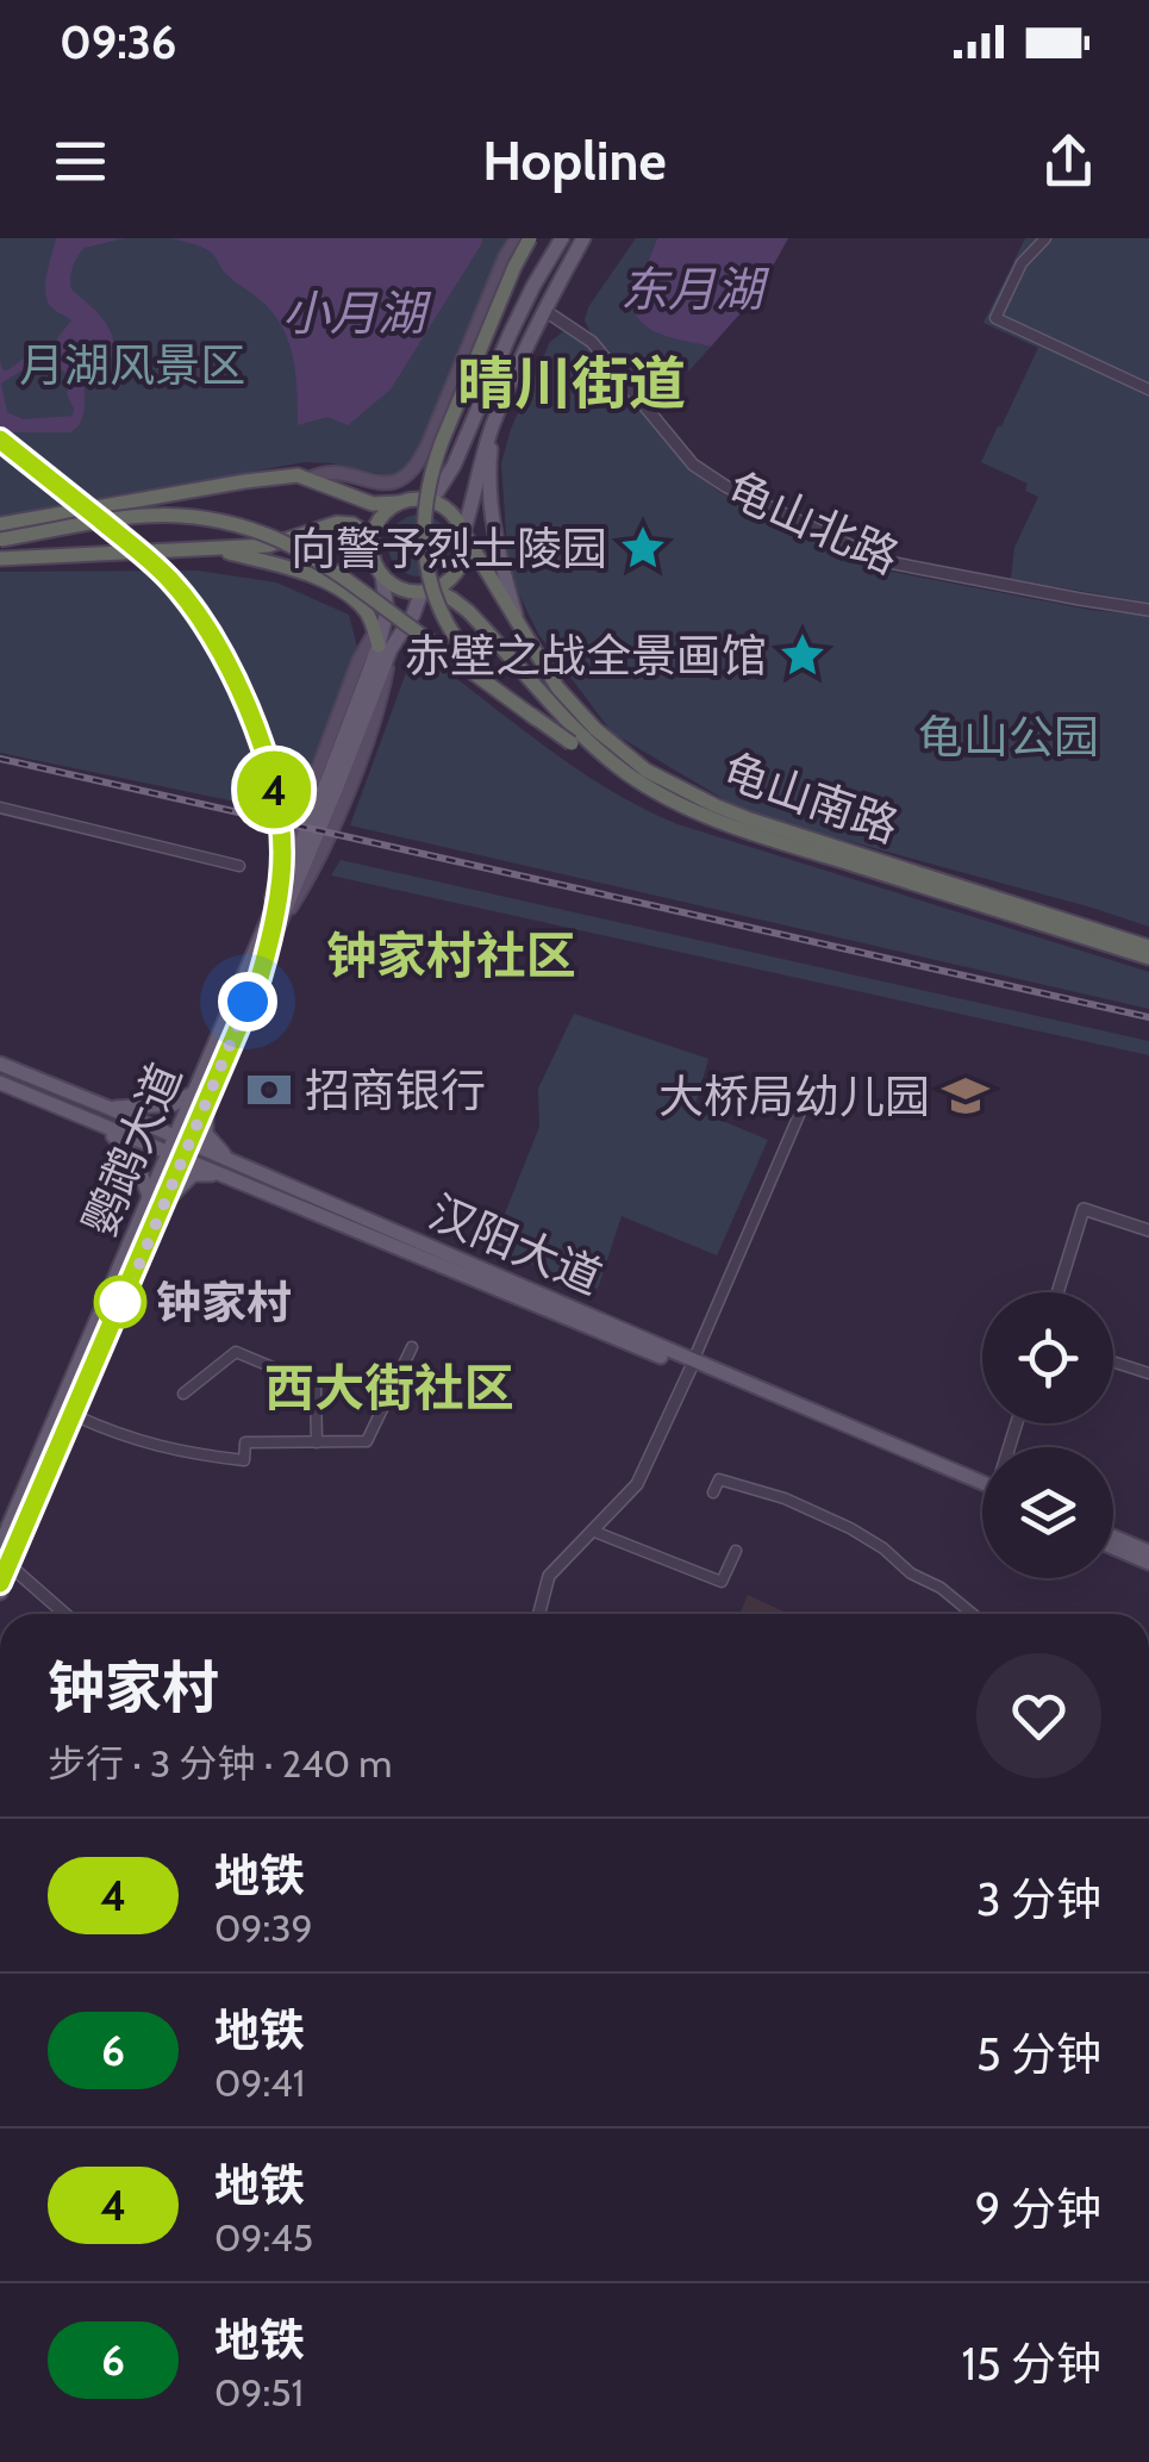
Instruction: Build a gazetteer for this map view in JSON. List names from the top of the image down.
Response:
{
  "streets": {
    "highway": ["龟山南路"],
    "main road": ["鹦鹉大道", "汉阳大道"],
    "street": ["龟山北路"]
  },
  "crossings": [
    ["龟山南路", "鹦鹉大道"],
    ["鹦鹉大道", "汉阳大道"]
  ],
  "districts": ["晴川街道", "钟家村社区", "西大街社区"],
  "water": ["东月湖", "小月湖"],
  "parks": ["月湖风景区", "龟山公园"],
  "places": {
    "place": ["向警予烈士陵园", "赤壁之战全景画馆"],
    "bank": ["招商银行"],
    "school or university": ["大桥局幼儿园"],
    "other": ["钟家村"]
  },
  "lines": ["metro line 4"],
  "page": {
    "status": "09:36",
    "header": "Hopline",
    "on_map": "4",
    "heading": ["钟家村", "步行 · 3 分钟 · 240 m"],
    "list": [
      {
        "mark": "4",
        "name": "地铁",
        "note": "09:39",
        "value": "3 分钟"
      },
      {
        "mark": "6",
        "name": "地铁",
        "note": "09:41",
        "value": "5 分钟"
      },
      {
        "mark": "4",
        "name": "地铁",
        "note": "09:45",
        "value": "9 分钟"
      },
      {
        "mark": "6",
        "name": "地铁",
        "note": "09:51",
        "value": "15 分钟"
      }
    ]
  }
}
